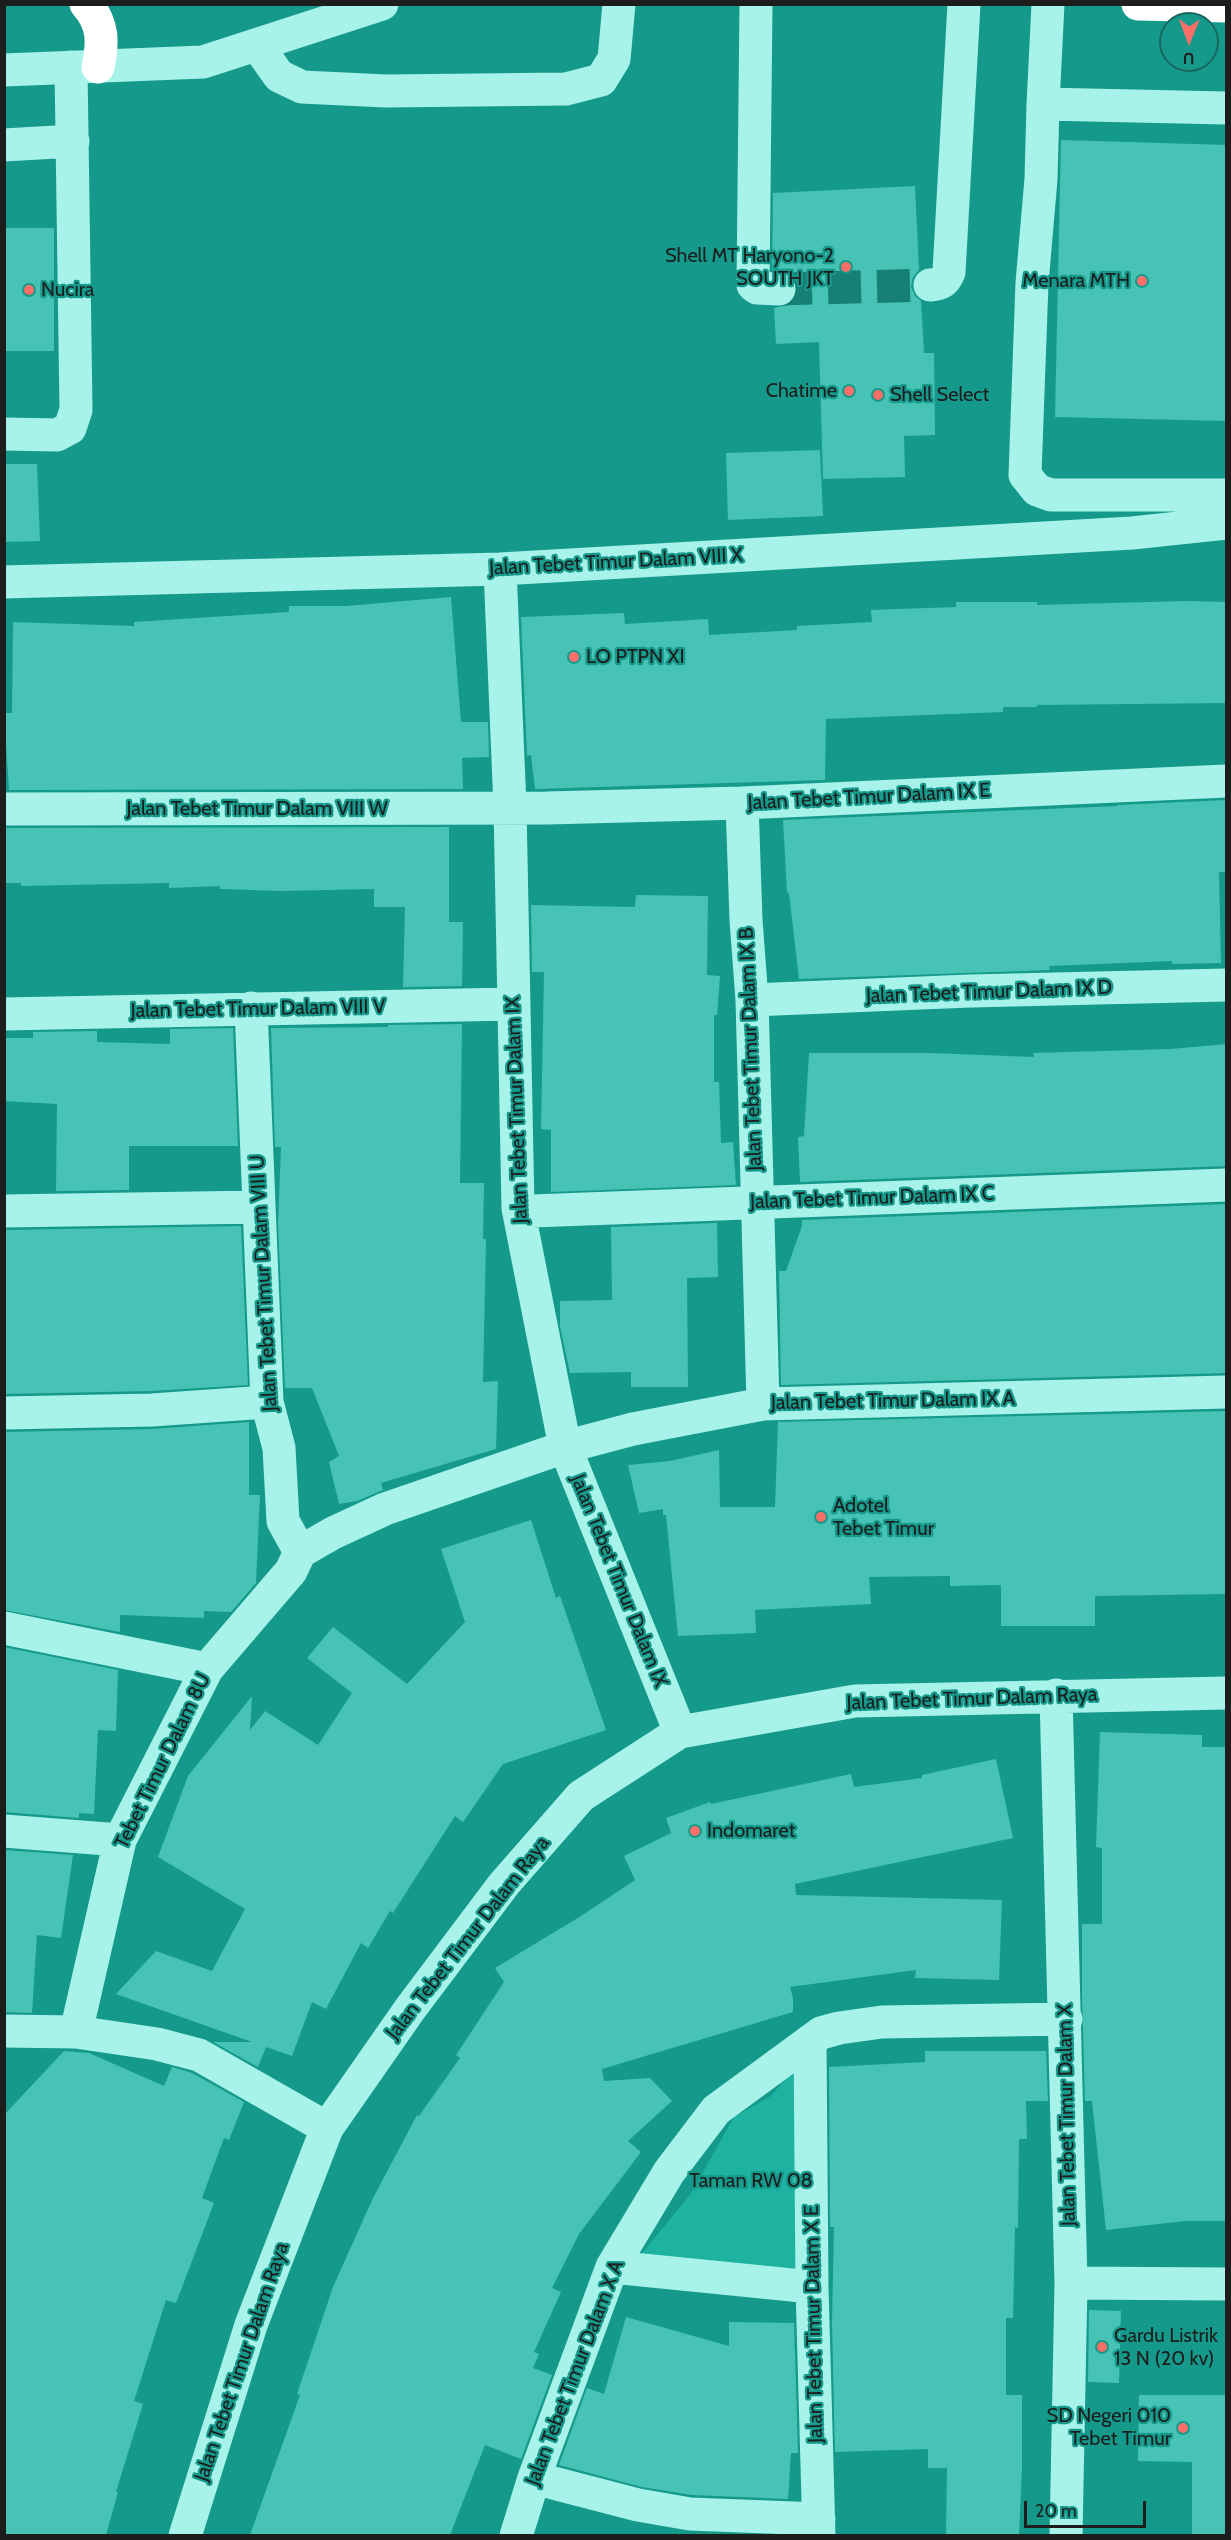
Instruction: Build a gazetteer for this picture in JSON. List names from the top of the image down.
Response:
{
  "streets": {
    "street": [
      "Jalan Tebet Timur Dalam VIII X",
      "Jalan Tebet Timur Dalam IX E",
      "Jalan Tebet Timur Dalam VIII W",
      "Jalan Tebet Timur Dalam IX D",
      "Jalan Tebet Timur Dalam VIII V",
      "Jalan Tebet Timur Dalam IX B",
      "Jalan Tebet Timur Dalam IX",
      "Jalan Tebet Timur Dalam IX C",
      "Jalan Tebet Timur Dalam VIII U",
      "Jalan Tebet Timur Dalam IX A",
      "Jalan Tebet Timur Dalam Raya",
      "Tebet Timur Dalam 8U",
      "Jalan Tebet Timur Dalam X",
      "Jalan Tebet Timur Dalam X E",
      "Jalan Tebet Timur Dalam X A"
    ]
  },
  "crossings": [
    ["Jalan Tebet Timur Dalam VIII X", "Jalan Tebet Timur Dalam IX"],
    ["Jalan Tebet Timur Dalam IX E", "Jalan Tebet Timur Dalam VIII W"],
    ["Jalan Tebet Timur Dalam IX E", "Jalan Tebet Timur Dalam IX B"],
    ["Jalan Tebet Timur Dalam IX E", "Jalan Tebet Timur Dalam IX"],
    ["Jalan Tebet Timur Dalam VIII W", "Jalan Tebet Timur Dalam IX"],
    ["Jalan Tebet Timur Dalam IX D", "Jalan Tebet Timur Dalam IX B"],
    ["Jalan Tebet Timur Dalam VIII V", "Jalan Tebet Timur Dalam IX"],
    ["Jalan Tebet Timur Dalam VIII V", "Jalan Tebet Timur Dalam VIII U"],
    ["Jalan Tebet Timur Dalam IX B", "Jalan Tebet Timur Dalam IX C"],
    ["Jalan Tebet Timur Dalam IX B", "Jalan Tebet Timur Dalam IX A"],
    ["Jalan Tebet Timur Dalam IX", "Jalan Tebet Timur Dalam IX C"],
    ["Jalan Tebet Timur Dalam IX", "Jalan Tebet Timur Dalam IX A"],
    ["Jalan Tebet Timur Dalam IX", "Jalan Tebet Timur Dalam Raya"],
    ["Jalan Tebet Timur Dalam VIII U", "Tebet Timur Dalam 8U"],
    ["Jalan Tebet Timur Dalam Raya", "Jalan Tebet Timur Dalam X"],
    ["Jalan Tebet Timur Dalam X", "Jalan Tebet Timur Dalam X A"],
    ["Jalan Tebet Timur Dalam X E", "Jalan Tebet Timur Dalam X A"]
  ],
  "parks": ["Taman RW 08"],
  "places": [
    "Shell MT Haryono-2 SOUTH JKT",
    "Menara MTH",
    "Nucira",
    "Chatime",
    "Shell Select",
    "LO PTPN XI",
    "Adotel Tebet Timur",
    "Indomaret",
    "Gardu Listrik 13 N (20 kv)",
    "SD Negeri 010 Tebet Timur"
  ],
  "scale_bar": "20 m",
  "north": "bottom"
}
